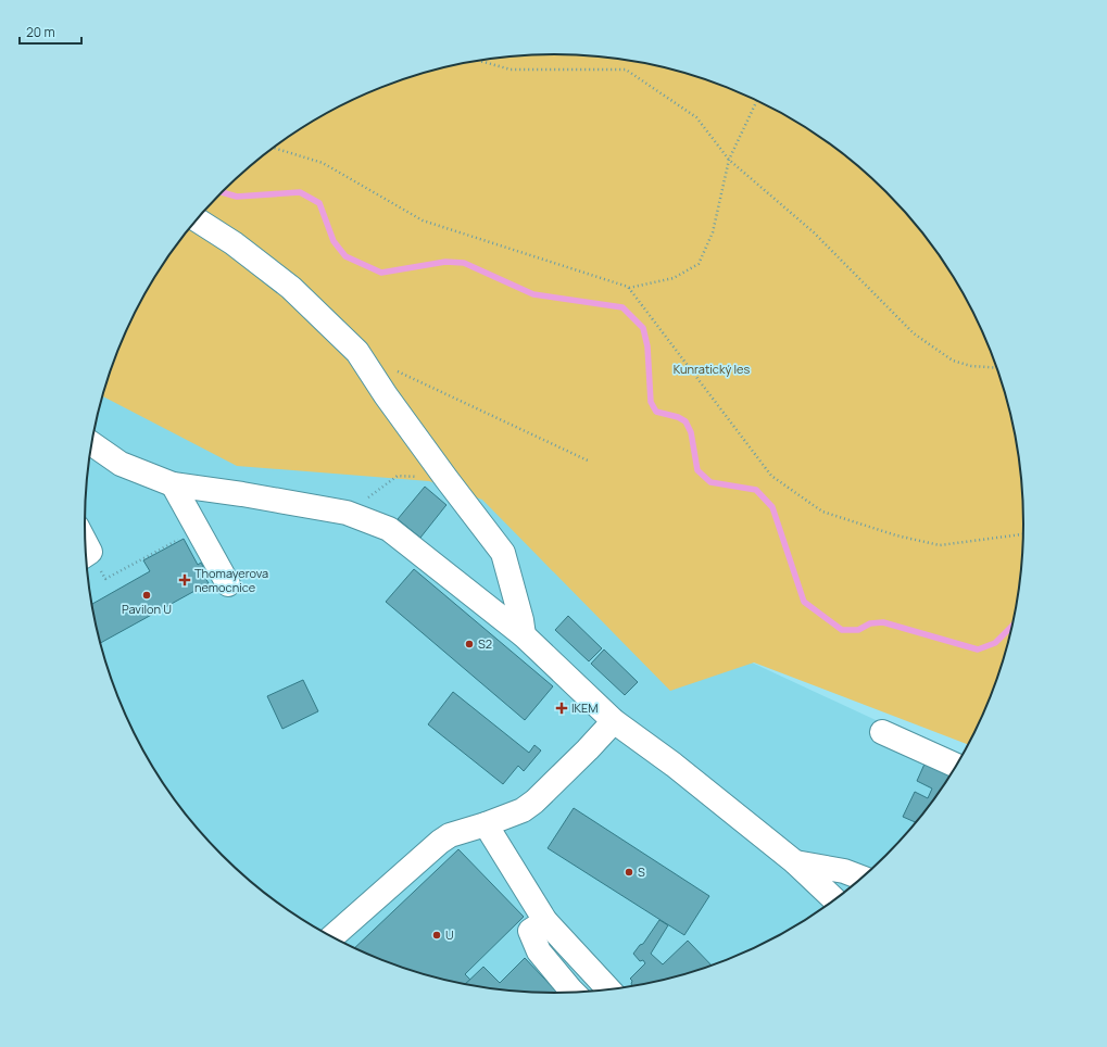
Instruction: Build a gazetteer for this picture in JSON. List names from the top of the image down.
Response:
{
  "parks": ["Kunratický les"],
  "places": {
    "health": ["Thomayerova nemocnice", "IKEM"],
    "other": [
      "Pavilon U",
      "S2",
      "S",
      "U"
    ]
  },
  "scale_bar": "20 m"
}
